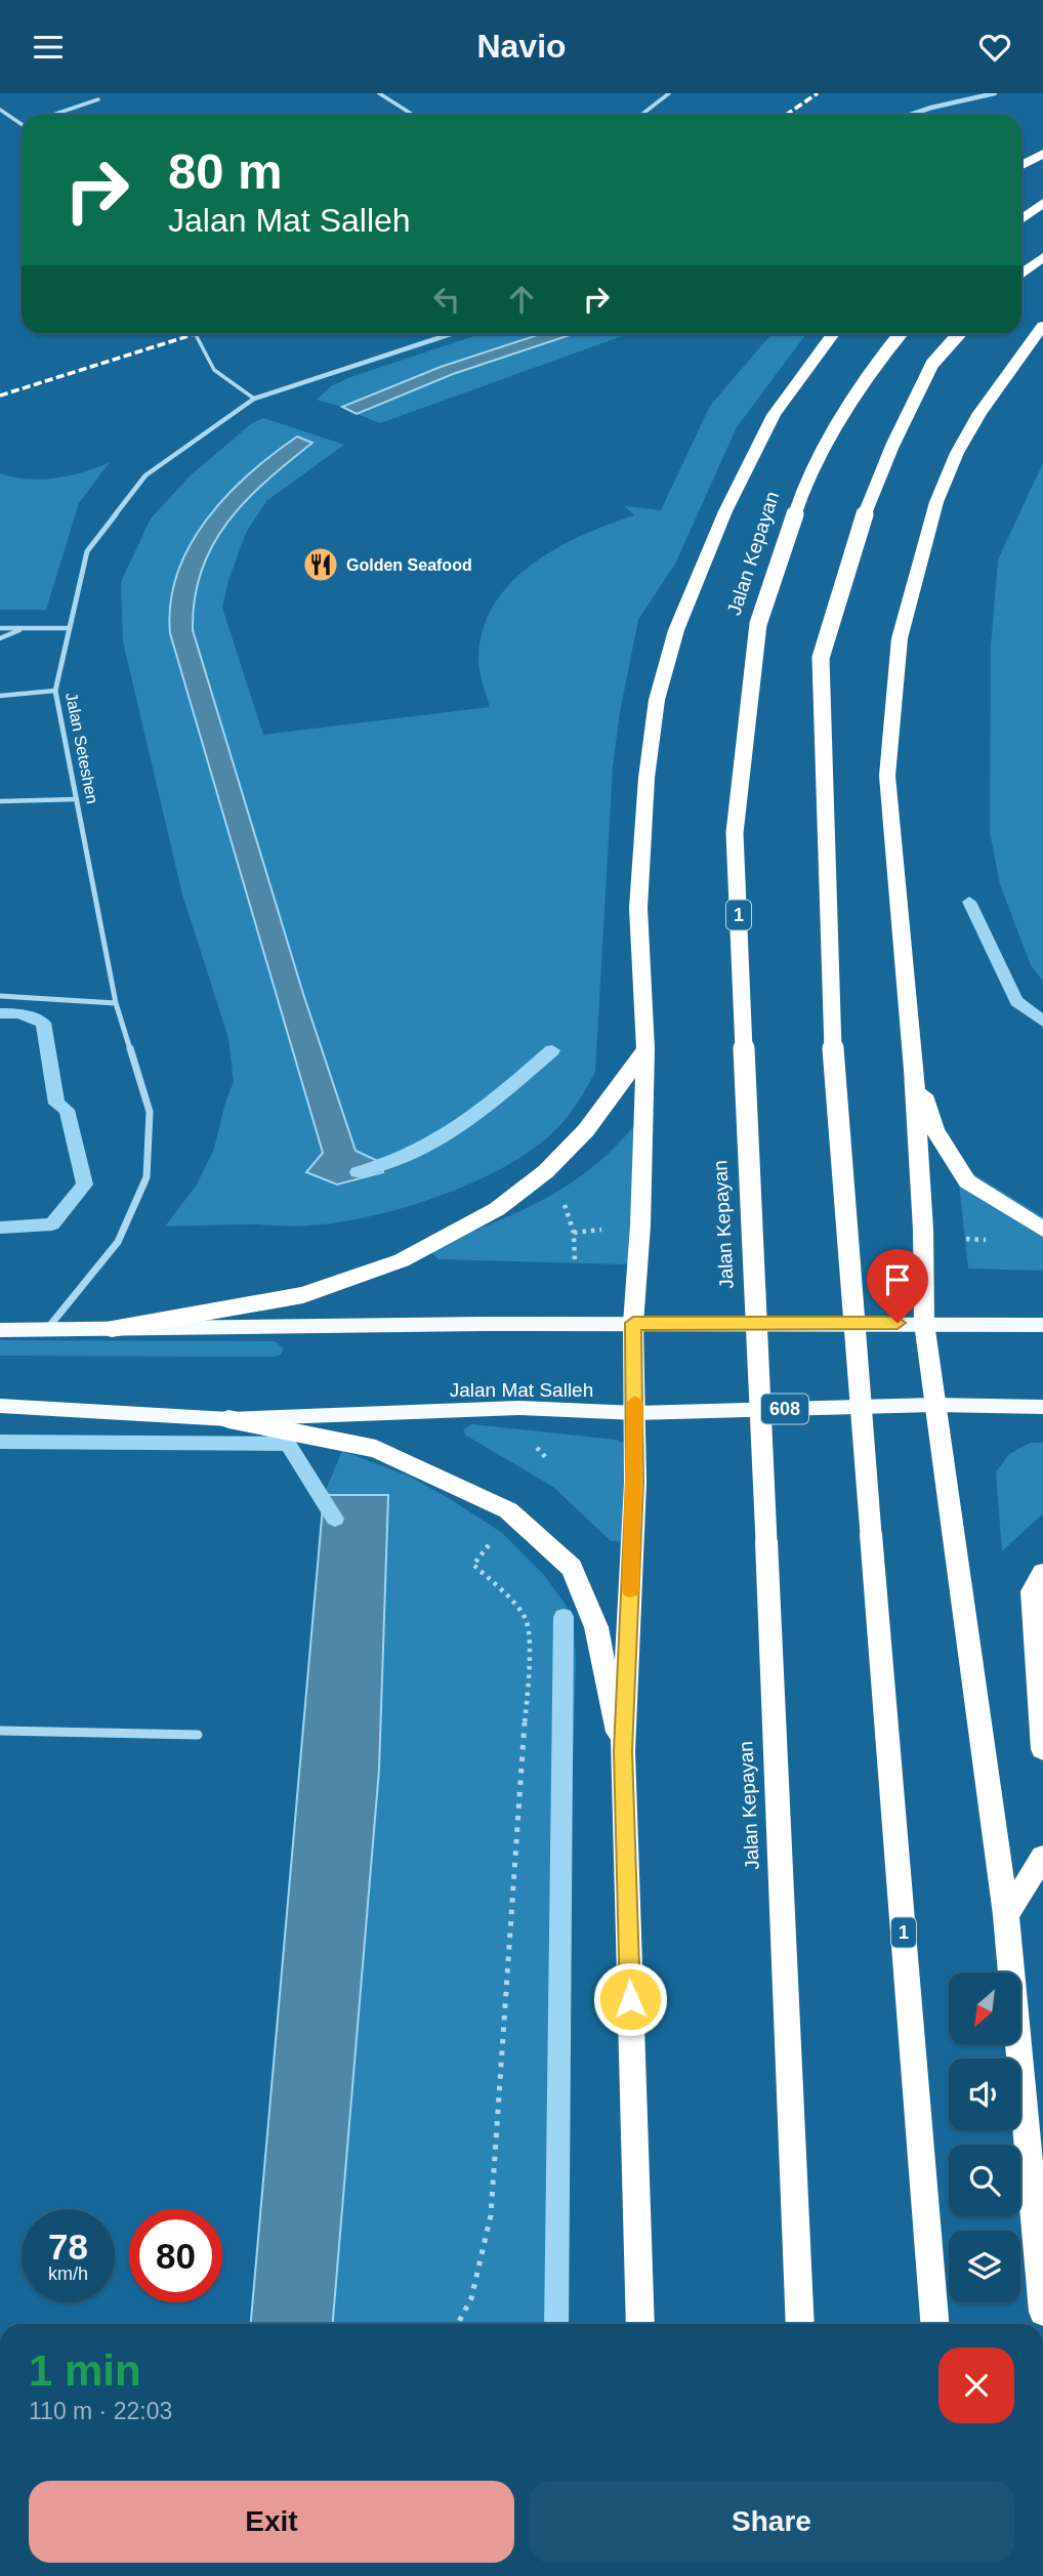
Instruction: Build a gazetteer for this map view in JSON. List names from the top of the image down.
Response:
{
  "streets": {
    "highway": ["Jalan Kepayan", "1"],
    "main road": ["Jalan Mat Salleh", "608"],
    "street": ["Jalan Seteshen"]
  },
  "places": {
    "restaurant": ["Golden Seafood"]
  },
  "north": "bottom left",
  "page": {
    "header": "Navio",
    "turn": ["80 m", "Jalan Mat Salleh"],
    "speed": "78 km/h",
    "limit": "80",
    "heading": ["1 min", "110 m · 22:03"],
    "buttons": ["Exit", "Share"]
  }
}
